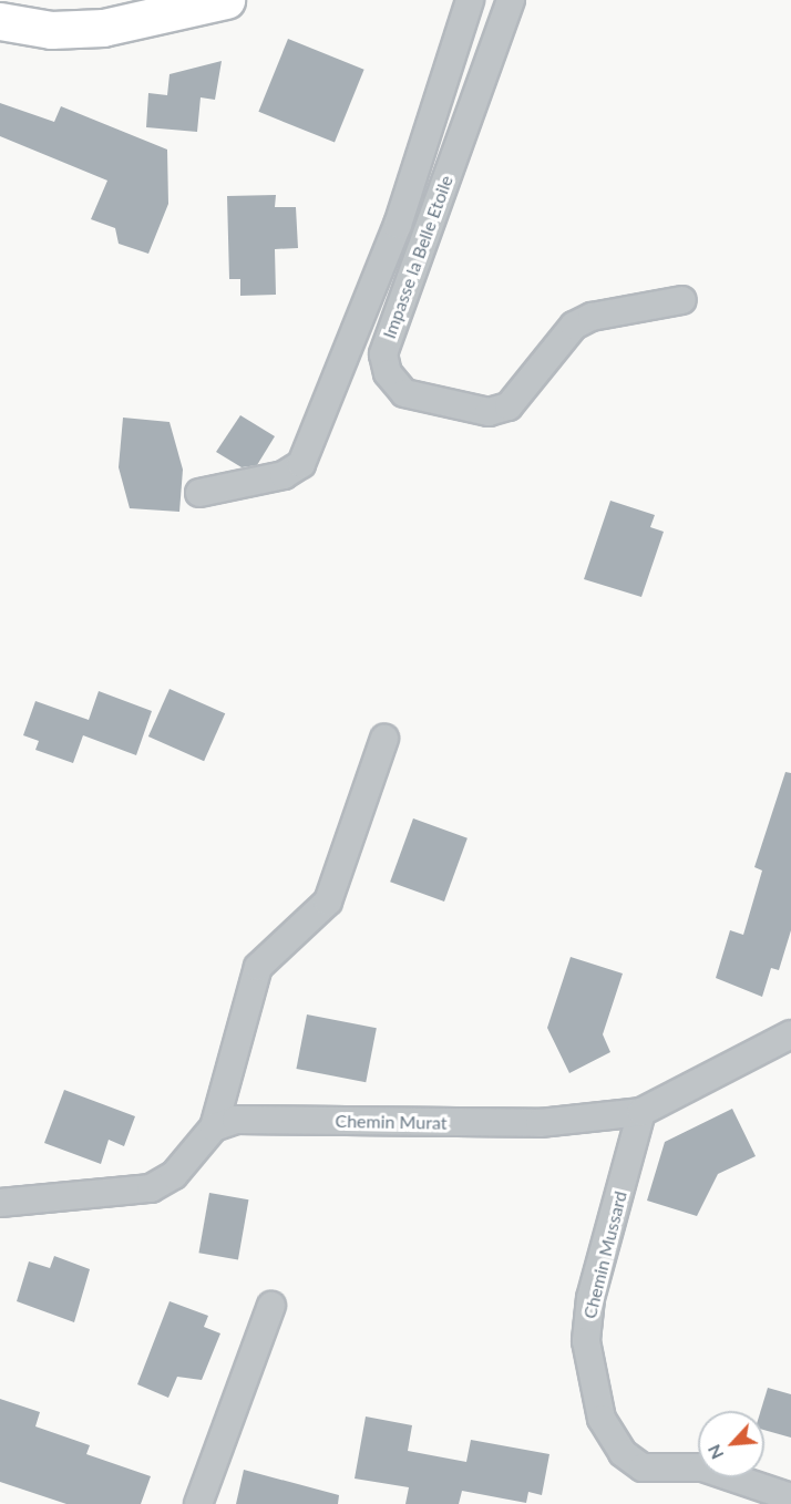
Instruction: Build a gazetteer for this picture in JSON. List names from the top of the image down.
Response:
{
  "streets": {
    "street": ["Impasse la Belle Etoile", "Chemin Murat", "Chemin Mussard"]
  },
  "crossings": [
    ["Chemin Murat", "Chemin Mussard"]
  ],
  "north": "bottom left"
}
